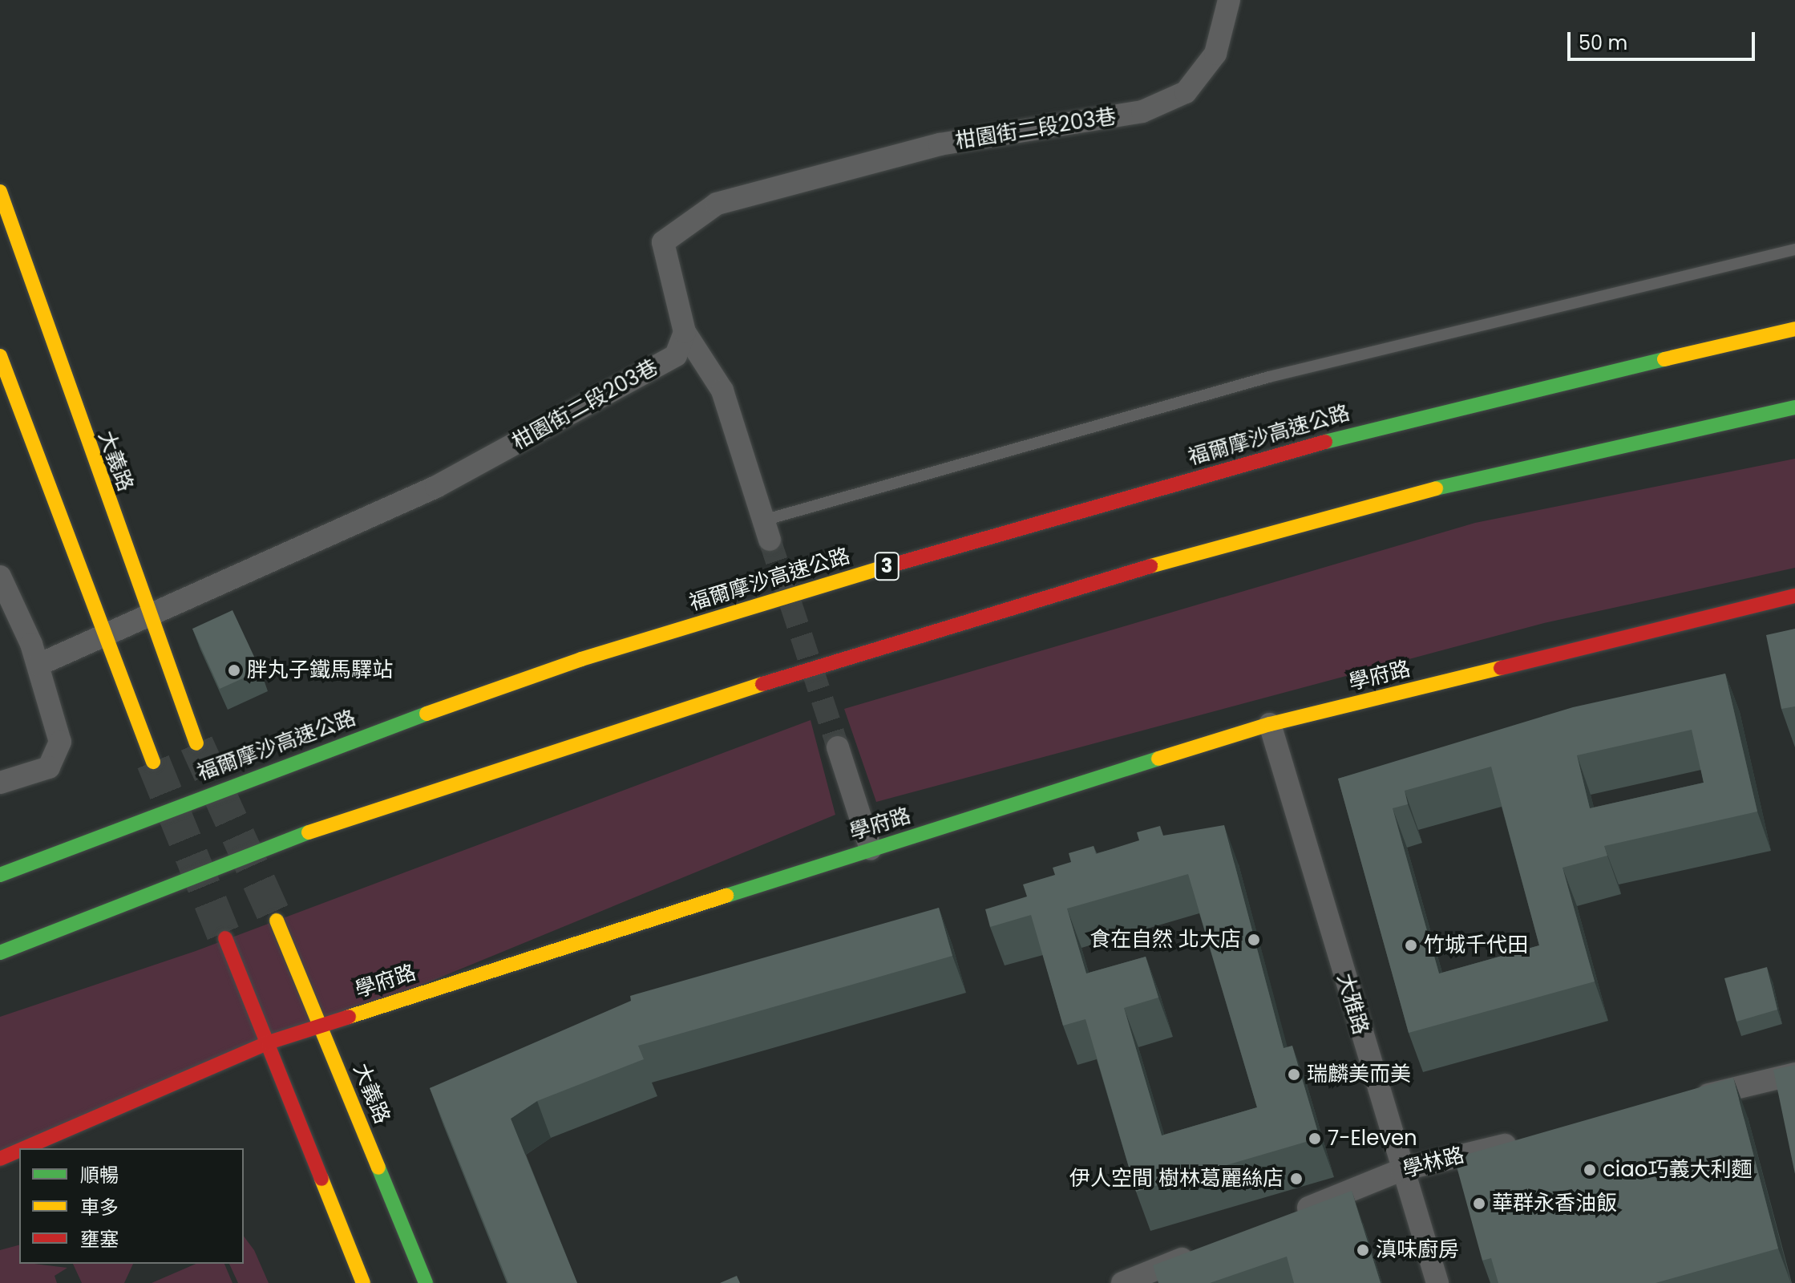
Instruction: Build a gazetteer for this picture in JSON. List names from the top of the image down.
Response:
{
  "streets": {
    "main road": [
      "福爾摩沙高速公路",
      "大義路",
      "3",
      "學府路"
    ],
    "street": ["柑園街二段203巷", "大雅路", "學林路"]
  },
  "crossings": [
    ["柑園街二段203巷", "大義路"],
    ["大義路", "學府路"],
    ["學府路", "大雅路"],
    ["大雅路", "學林路"]
  ],
  "places": [
    "胖丸子鐵馬驛站",
    "食在自然 北大店",
    "竹城千代田",
    "瑞麟美而美",
    "7-Eleven",
    "ciao巧義大利麵",
    "伊人空間 樹林葛麗絲店",
    "華群永香油飯",
    "滇味廚房"
  ],
  "legend": ["順暢", "車多", "壅塞"],
  "scale_bar": "50 m"
}
